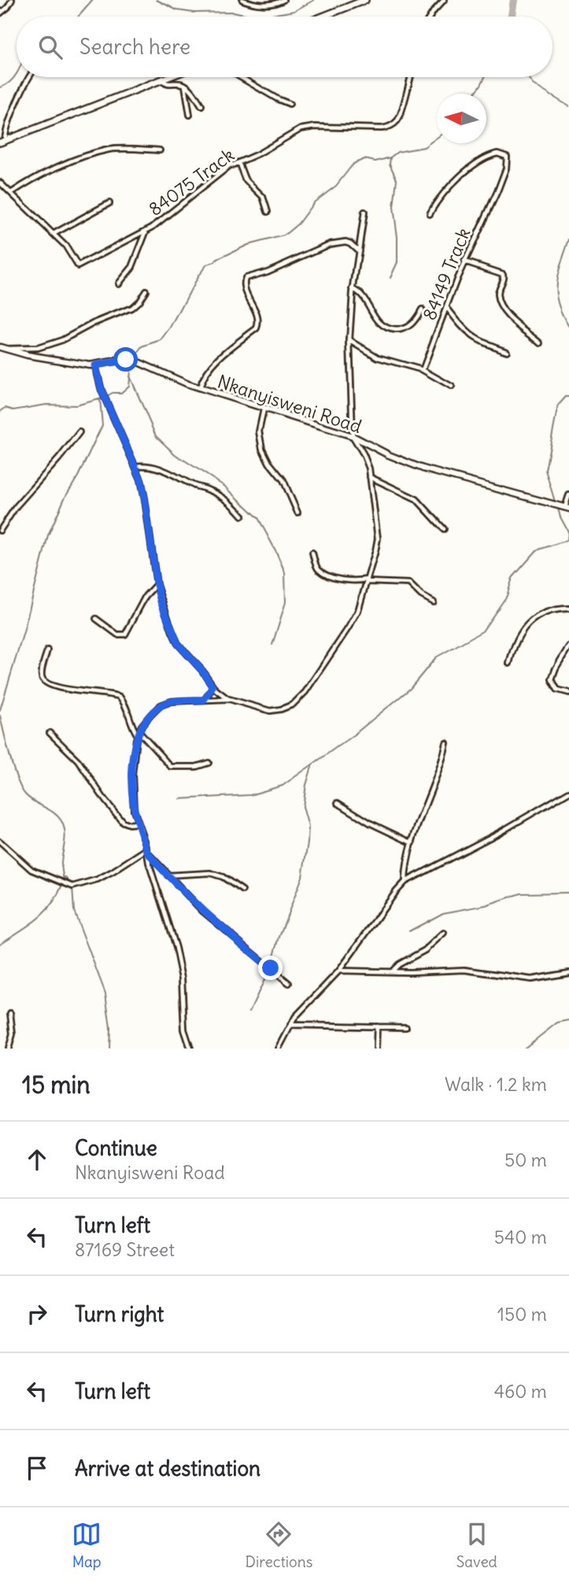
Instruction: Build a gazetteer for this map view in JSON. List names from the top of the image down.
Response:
{
  "streets": {
    "street": ["84075 Track", "84149 Track", "Nkanyisweni Road"]
  },
  "north": "left",
  "page": {
    "search": "Search here",
    "heading": ["15 min", "Walk · 1.2 km"],
    "list": [
      ["Continue", "Nkanyisweni Road", "50 m"],
      ["Turn left", "87169 Street", "540 m"],
      ["Turn right", "150 m"],
      ["Turn left", "460 m"],
      "Arrive at destination"
    ],
    "nav": ["Map", "Directions", "Saved"]
  }
}
